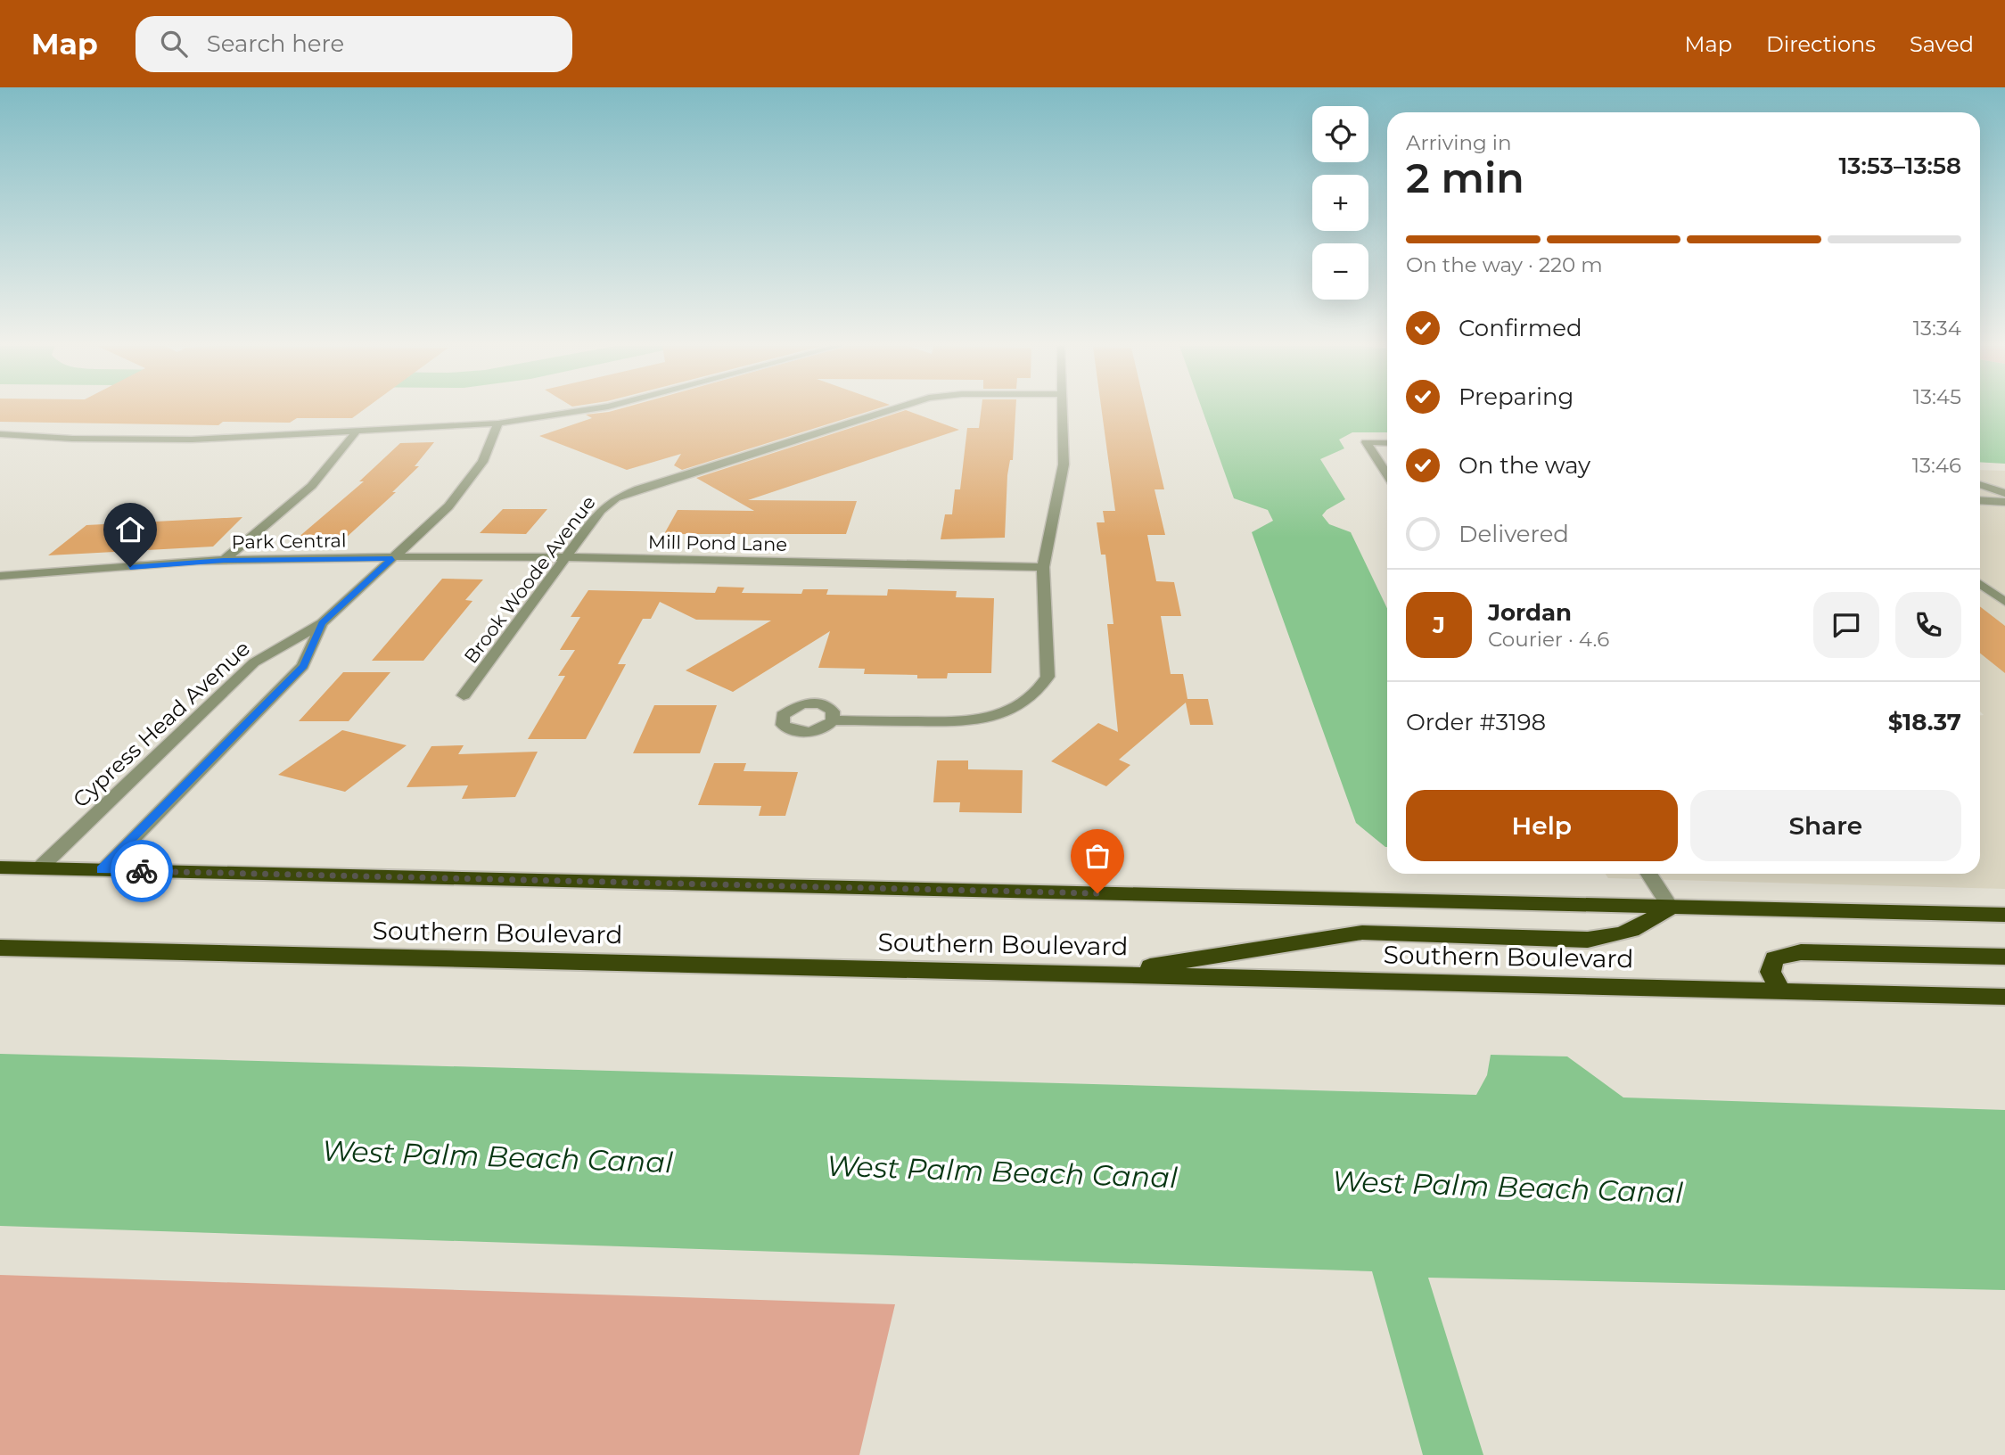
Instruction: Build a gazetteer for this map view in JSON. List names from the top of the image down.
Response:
{
  "streets": {
    "highway": ["Southern Boulevard"],
    "street": [
      "Park Central",
      "Mill Pond Lane",
      "Brook Woode Avenue",
      "Cypress Head Avenue"
    ]
  },
  "crossings": [
    ["Park Central", "Mill Pond Lane"],
    ["Park Central", "Cypress Head Avenue"],
    ["Mill Pond Lane", "Brook Woode Avenue"],
    ["Mill Pond Lane", "Cypress Head Avenue"]
  ],
  "water": ["West Palm Beach Canal"],
  "page": {
    "header": "Map",
    "search": "Search here",
    "nav": ["Map", "Directions", "Saved"],
    "map_buttons": ["+", "−"],
    "heading": ["2 min", "Arriving in", "13:53–13:58"],
    "panel": [
      "Jordan",
      "Courier · 4.6",
      "Order #3198",
      "$18.37"
    ],
    "bar": "On the way · 220 m",
    "list": [
      ["Confirmed", "13:34"],
      ["Preparing", "13:45"],
      ["On the way", "13:46"],
      "Delivered"
    ],
    "round": "J",
    "buttons": ["Help", "Share"]
  }
}
